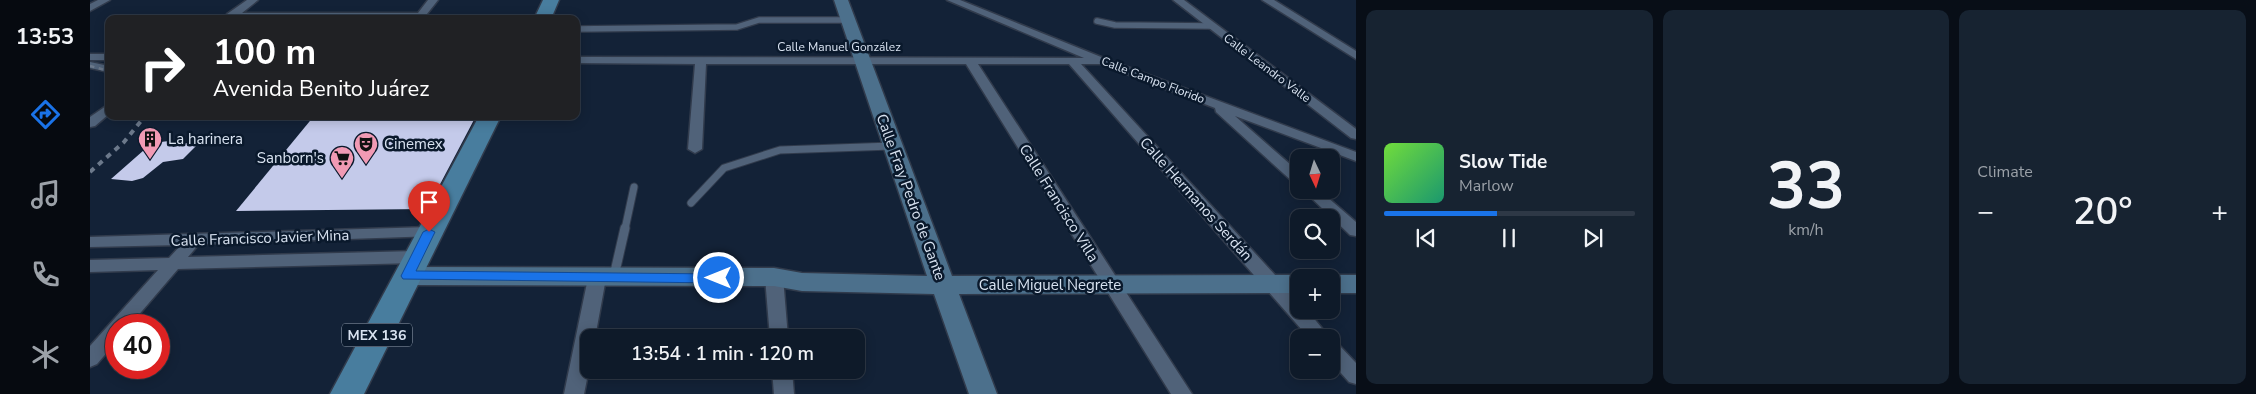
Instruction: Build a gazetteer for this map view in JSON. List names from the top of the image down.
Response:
{
  "streets": {
    "main road": ["MEX 136"],
    "street": [
      "Calle Manuel González",
      "Calle Leandro Valle",
      "Calle Campo Florido",
      "Calle Fray Pedro de Gante",
      "Calle Hermanos Serdán",
      "Calle Francisco Villa",
      "Calle Francisco Javier Mina",
      "Calle Miguel Negrete"
    ]
  },
  "crossings": [
    ["Calle Manuel González", "Calle Campo Florido"],
    ["Calle Manuel González", "Calle Fray Pedro de Gante"],
    ["Calle Manuel González", "Calle Hermanos Serdán"],
    ["Calle Manuel González", "Calle Francisco Villa"],
    ["Calle Fray Pedro de Gante", "Calle Miguel Negrete"],
    ["Calle Hermanos Serdán", "Calle Miguel Negrete"],
    ["Calle Francisco Villa", "Calle Miguel Negrete"],
    ["Calle Francisco Javier Mina", "Calle Miguel Negrete"],
    ["Calle Francisco Javier Mina", "MEX 136"],
    ["Calle Miguel Negrete", "MEX 136"]
  ],
  "places": {
    "building": ["La harinera"],
    "theatre": ["Cinemex"],
    "supermarket": ["Sanborn's"]
  },
  "north": "bottom",
  "page": {
    "tabs": "13:53",
    "tile": [
      ["33", "km/h"],
      "Climate"
    ],
    "turn": ["100 m", "Avenida Benito Juárez"],
    "song": ["Slow Tide", "Marlow"],
    "map_buttons": ["+", "−"],
    "heat": ["−", "20°", "+"],
    "limit": "40",
    "trip": "13:54 · 1 min · 120 m"
  }
}
